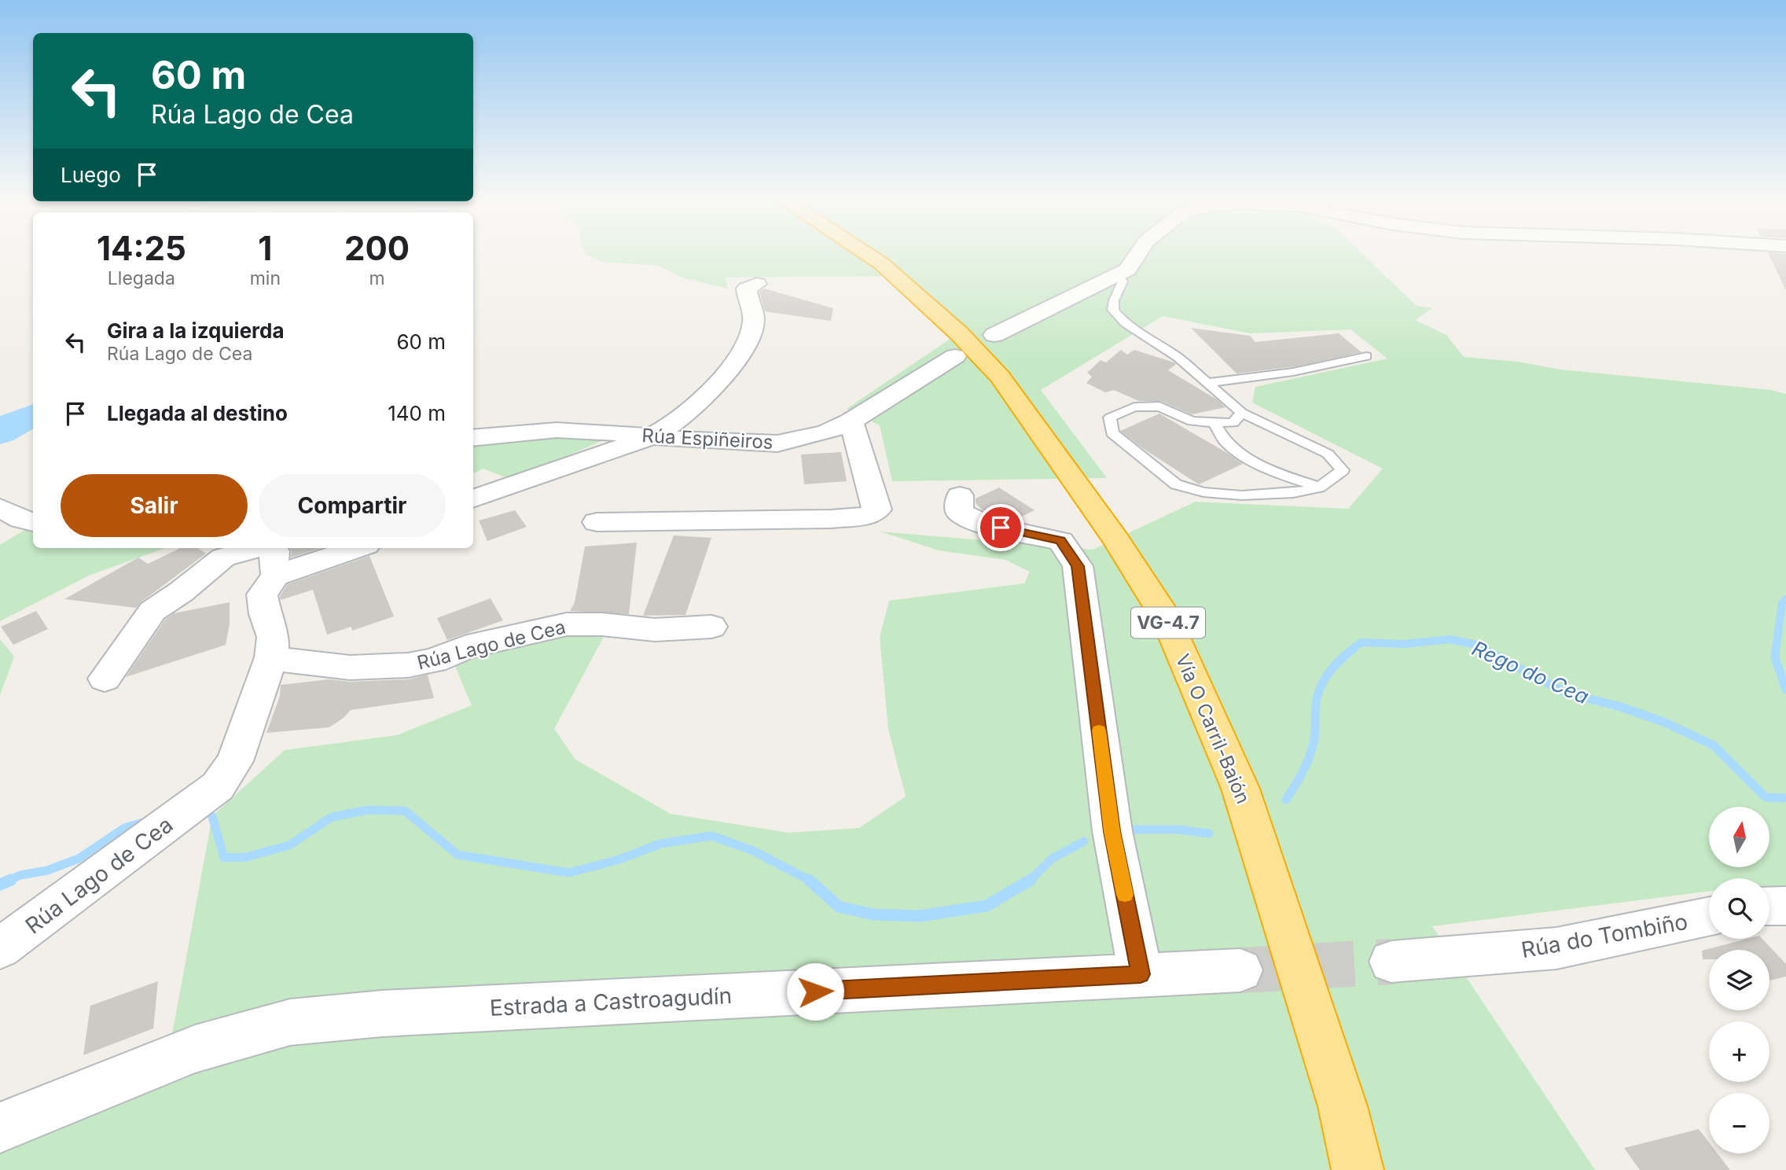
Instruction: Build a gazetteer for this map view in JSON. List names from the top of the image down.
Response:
{
  "streets": {
    "highway": ["VG-4.7", "Vía O Carril-Baión"],
    "street": [
      "Rúa Espiñeiros",
      "Rúa Lago de Cea",
      "Rúa do Tombiño",
      "Estrada a Castroagudín"
    ]
  },
  "water": ["Rego do Cea"],
  "north": "top",
  "page": {
    "turn": ["60 m", "Rúa Lago de Cea"],
    "then": "Luego",
    "eta": [
      "14:25",
      "Llegada",
      "1",
      "min",
      "200",
      "m"
    ],
    "list": [
      {
        "name": "Gira a la izquierda",
        "note": "Rúa Lago de Cea",
        "value": "60 m"
      },
      {
        "name": "Llegada al destino",
        "value": "140 m"
      }
    ],
    "buttons": ["Salir", "Compartir"],
    "map_buttons": ["+", "−"]
  }
}
